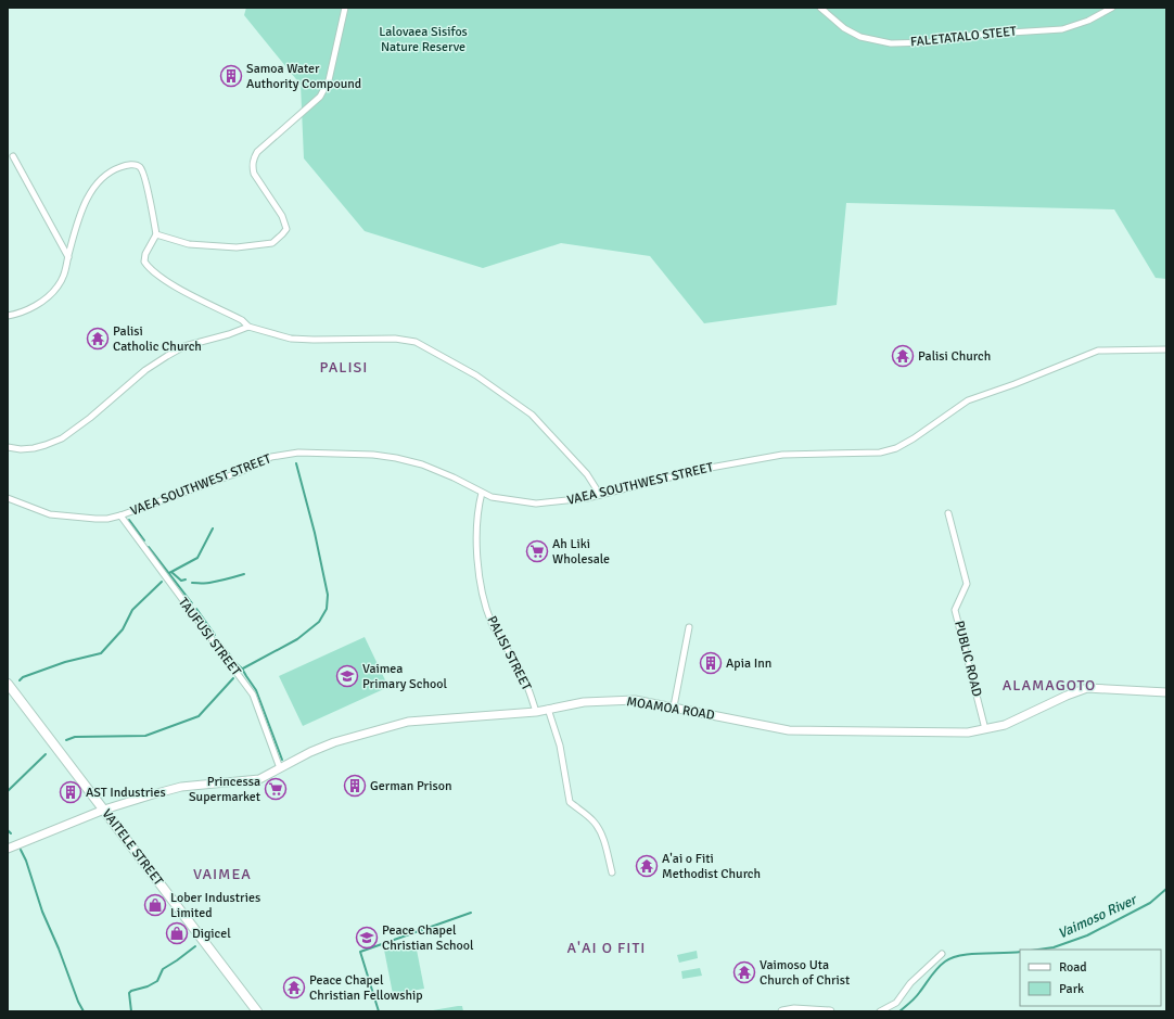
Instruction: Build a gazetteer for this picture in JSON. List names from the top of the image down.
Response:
{
  "streets": {
    "main road": ["VAITELE STREET"],
    "street": [
      "FALETATALO STEET",
      "VAEA SOUTHWEST STREET",
      "TAUFUSI STREET",
      "PALISI STREET",
      "PUBLIC ROAD",
      "MOAMOA ROAD"
    ]
  },
  "crossings": [
    ["VAEA SOUTHWEST STREET", "TAUFUSI STREET"],
    ["VAEA SOUTHWEST STREET", "PALISI STREET"],
    ["TAUFUSI STREET", "MOAMOA ROAD"],
    ["PALISI STREET", "MOAMOA ROAD"],
    ["PUBLIC ROAD", "MOAMOA ROAD"],
    ["MOAMOA ROAD", "VAITELE STREET"]
  ],
  "districts": [
    "PALISI",
    "ALAMAGOTO",
    "VAIMEA",
    "A'AI O FITI"
  ],
  "water": ["Vaimoso River"],
  "parks": ["Lalovaea Sisifos Nature Reserve"],
  "places": {
    "building": [
      "Samoa Water Authority Compound",
      "Apia Inn",
      "German Prison",
      "AST Industries"
    ],
    "temple": [
      "Palisi Catholic Church",
      "Palisi Church",
      "A'ai o Fiti Methodist Church",
      "Vaimoso Uta Church of Christ",
      "Peace Chapel Christian Fellowship"
    ],
    "supermarket": ["Ah Liki Wholesale", "Princessa Supermarket"],
    "school or university": ["Vaimea Primary School", "Peace Chapel Christian School"],
    "shop": ["Lober Industries Limited", "Digicel"]
  },
  "legend": ["Road", "Park"]
}
